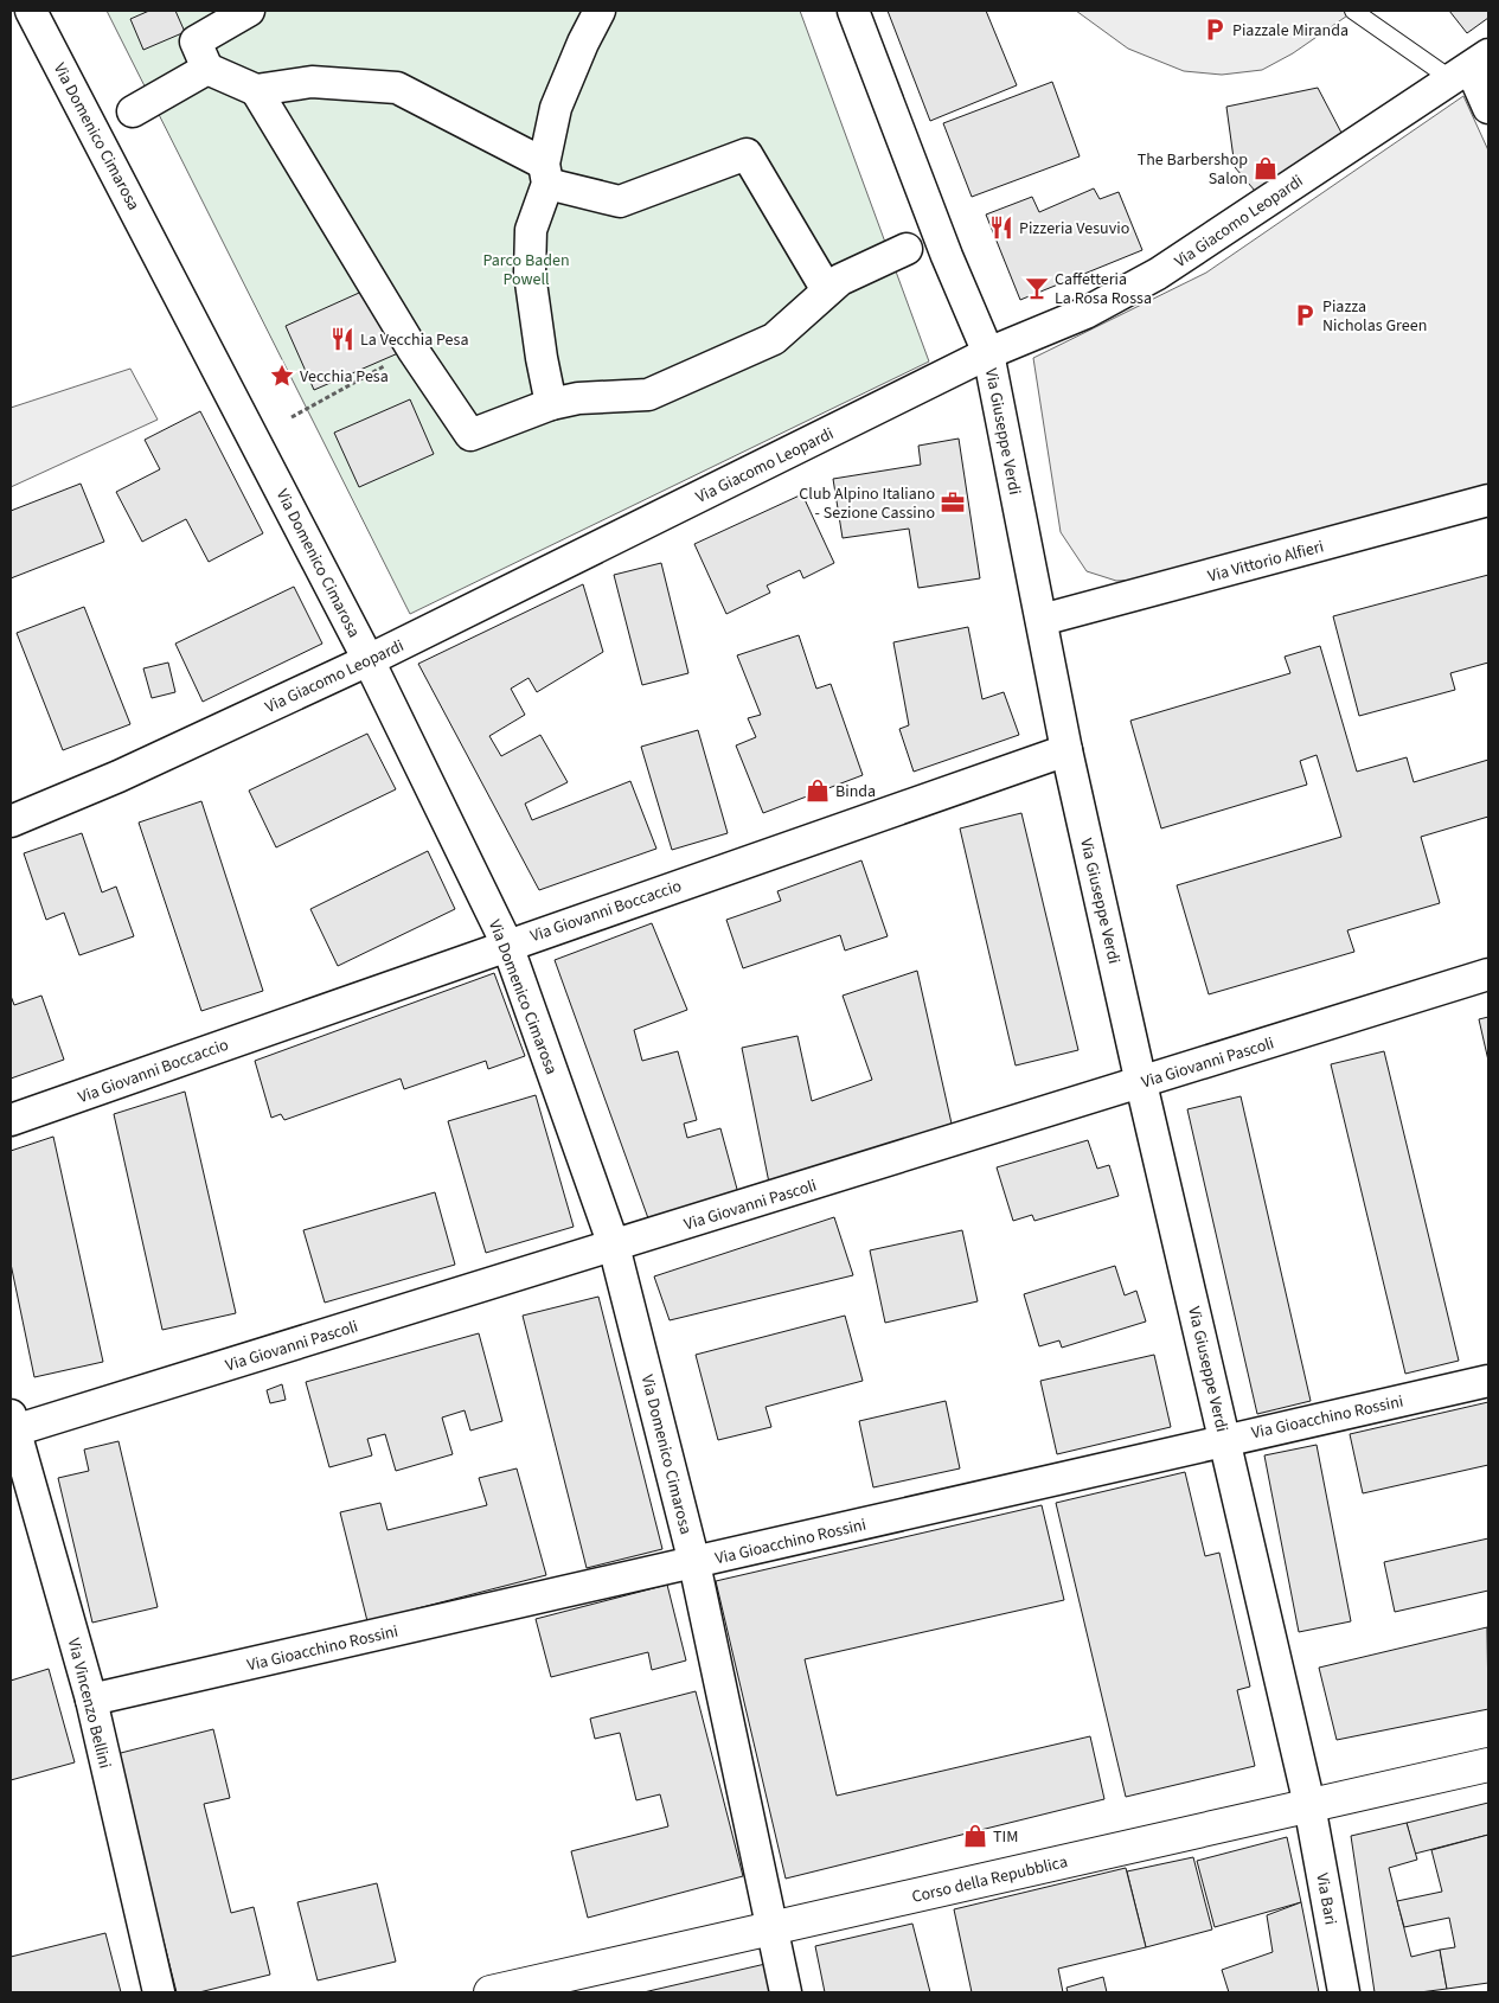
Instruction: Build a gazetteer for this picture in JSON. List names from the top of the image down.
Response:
{
  "streets": {
    "main road": ["Corso della Repubblica"],
    "street": [
      "Via Domenico Cimarosa",
      "Via Giacomo Leopardi",
      "Via Giuseppe Verdi",
      "Via Vittorio Alfieri",
      "Via Giovanni Boccaccio",
      "Via Giovanni Pascoli",
      "Via Gioacchino Rossini",
      "Via Vincenzo Bellini",
      "Via Bari"
    ]
  },
  "crossings": [
    ["Via Domenico Cimarosa", "Via Giacomo Leopardi"],
    ["Via Domenico Cimarosa", "Via Giovanni Boccaccio"],
    ["Via Domenico Cimarosa", "Via Giovanni Pascoli"],
    ["Via Domenico Cimarosa", "Via Gioacchino Rossini"],
    ["Via Domenico Cimarosa", "Corso della Repubblica"],
    ["Via Giacomo Leopardi", "Via Giuseppe Verdi"],
    ["Via Giuseppe Verdi", "Via Vittorio Alfieri"],
    ["Via Giuseppe Verdi", "Via Giovanni Boccaccio"],
    ["Via Giuseppe Verdi", "Via Giovanni Pascoli"],
    ["Via Giuseppe Verdi", "Via Gioacchino Rossini"],
    ["Via Giuseppe Verdi", "Corso della Repubblica"],
    ["Via Giuseppe Verdi", "Via Bari"],
    ["Via Giovanni Pascoli", "Via Vincenzo Bellini"],
    ["Via Gioacchino Rossini", "Via Vincenzo Bellini"],
    ["Corso della Repubblica", "Via Bari"]
  ],
  "parks": ["Parco Baden Powell"],
  "places": {
    "parking": ["Piazzale Miranda", "Piazza Nicholas Green"],
    "shop": ["The Barbershop Salon", "Binda", "TIM"],
    "restaurant": ["Pizzeria Vesuvio", "La Vecchia Pesa"],
    "bar": ["Caffetteria La Rosa Rossa"],
    "place": ["Vecchia Pesa"],
    "office": ["Club Alpino Italiano - Sezione Cassino"]
  }
}
